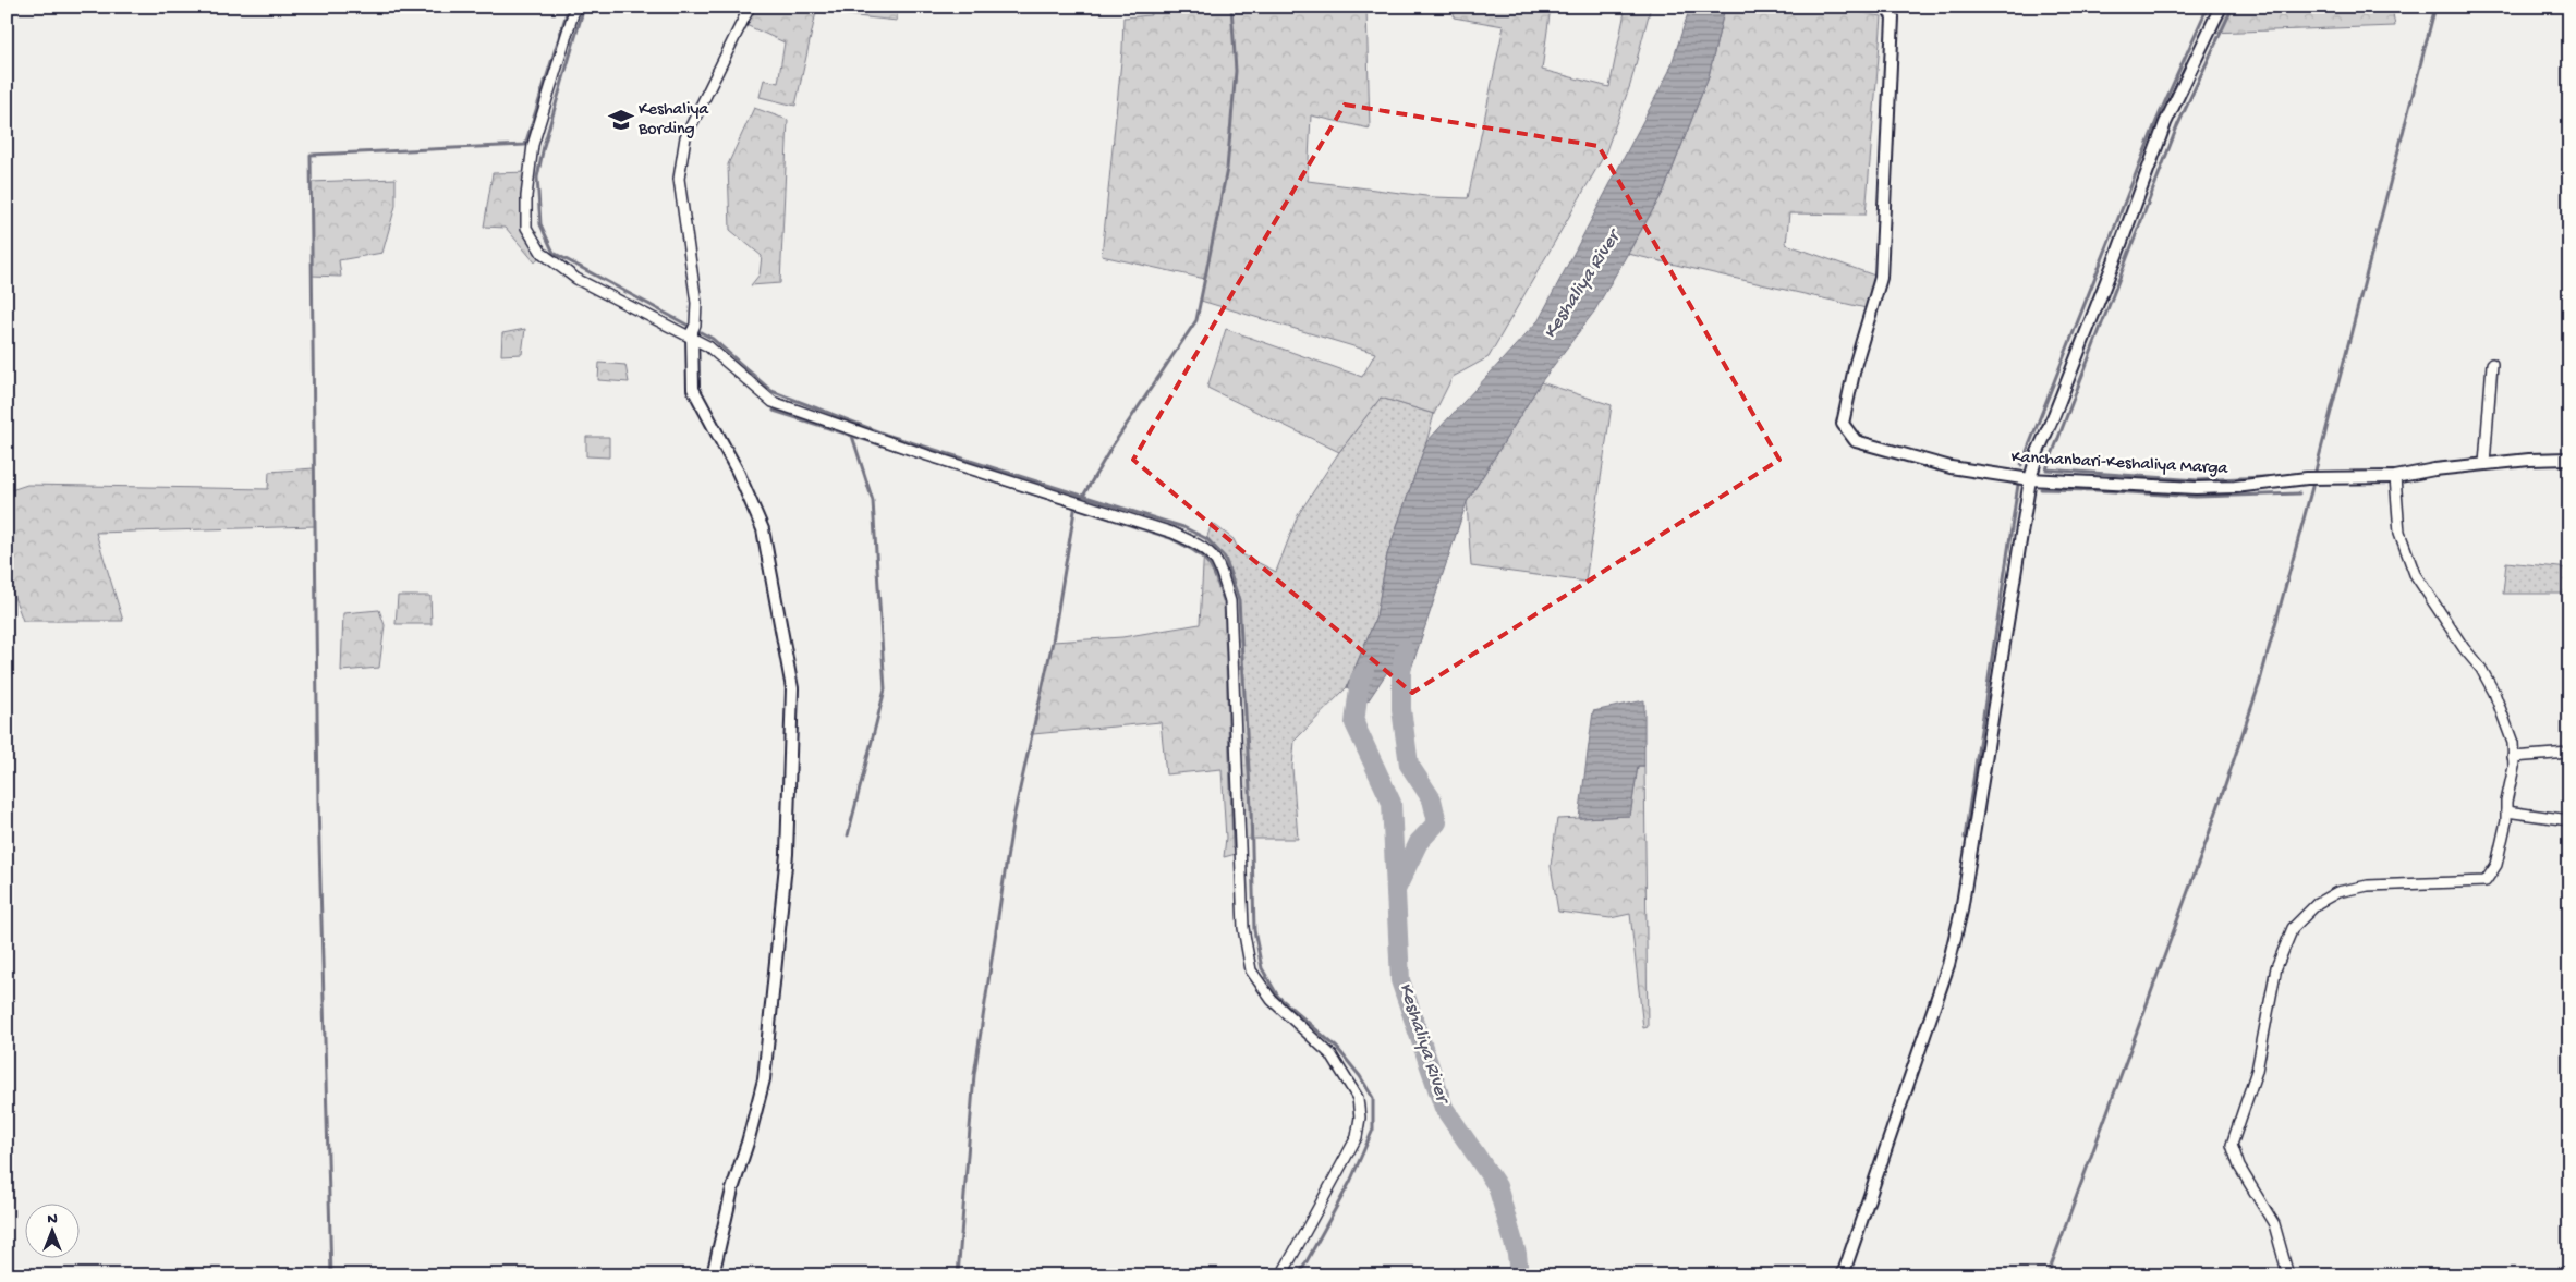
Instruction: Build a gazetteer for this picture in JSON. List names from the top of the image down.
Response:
{
  "streets": {
    "street": ["Kanchanbari-Keshaliya Marga"]
  },
  "water": ["Keshaliya River"],
  "places": {
    "school or university": ["Keshaliya Bording"]
  },
  "north": "top"
}
